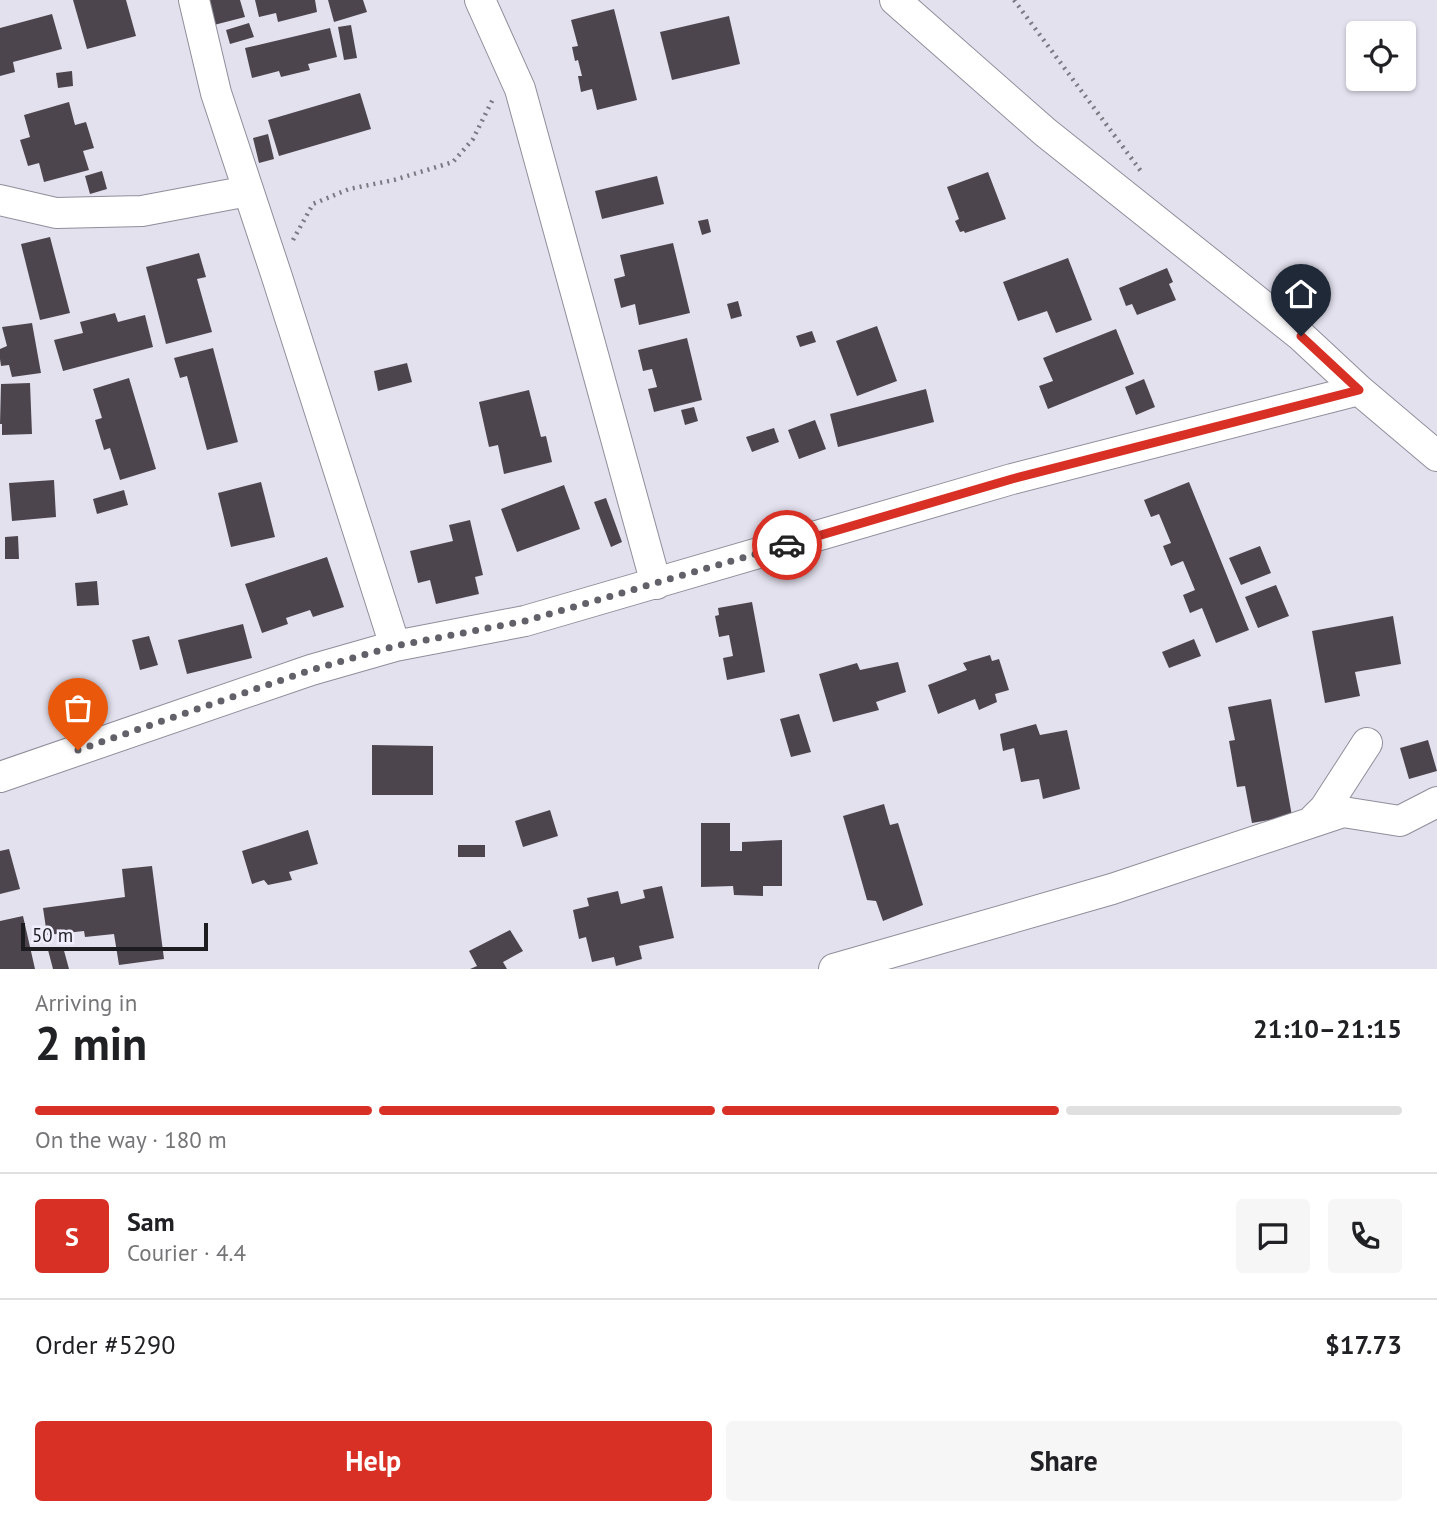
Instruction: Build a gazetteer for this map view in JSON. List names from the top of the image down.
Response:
{
  "scale_bar": "50 m",
  "page": {
    "scale": "50 m",
    "heading": ["2 min", "Arriving in", "21:10–21:15"],
    "panel": [
      "Sam",
      "Courier · 4.4",
      "Order #5290",
      "$17.73"
    ],
    "bar": "On the way · 180 m",
    "round": "S",
    "buttons": ["Help", "Share"]
  }
}
